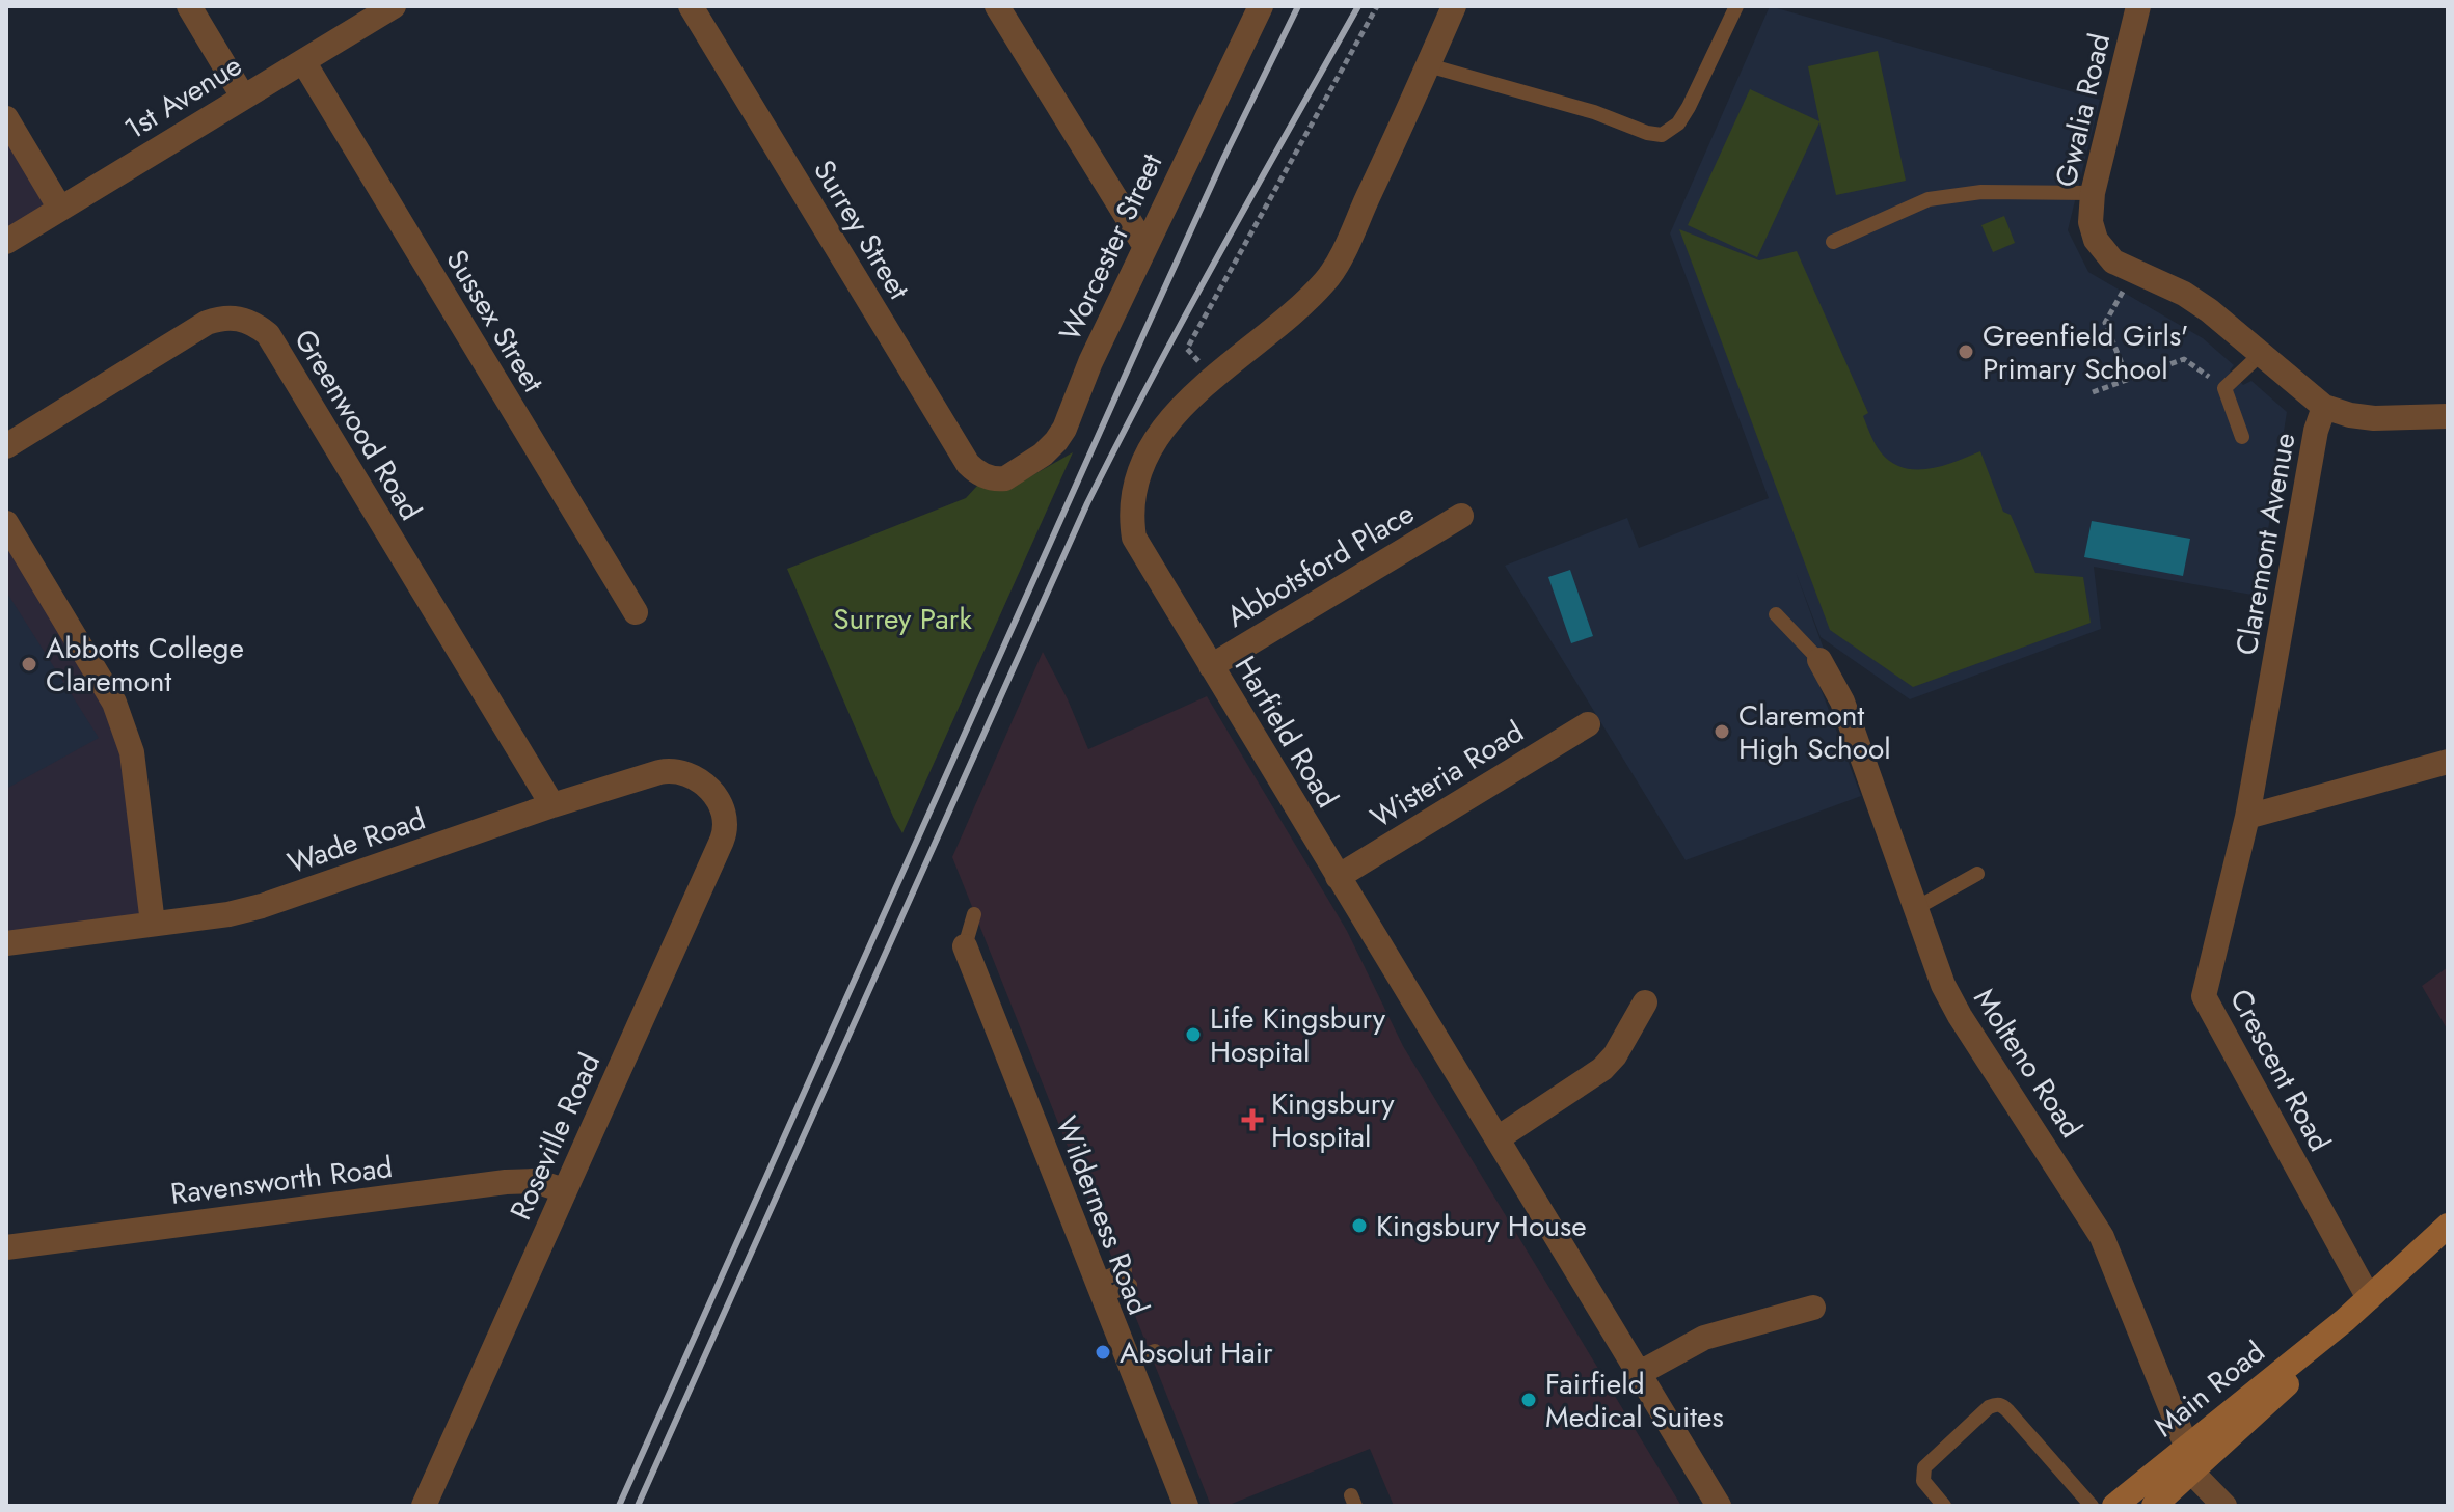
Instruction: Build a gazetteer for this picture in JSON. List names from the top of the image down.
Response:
{
  "streets": {
    "main road": ["Main Road"],
    "street": [
      "1st Avenue",
      "Gwalia Road",
      "Surrey Street",
      "Worcester Street",
      "Sussex Street",
      "Greenwood Road",
      "Claremont Avenue",
      "Abbotsford Place",
      "Harfield Road",
      "Wisteria Road",
      "Wade Road",
      "Molteno Road",
      "Crescent Road",
      "Roseville Road",
      "Ravensworth Road",
      "Wilderness Road"
    ]
  },
  "crossings": [
    ["1st Avenue", "Sussex Street"],
    ["Gwalia Road", "Claremont Avenue"],
    ["Surrey Street", "Worcester Street"],
    ["Greenwood Road", "Wade Road"],
    ["Claremont Avenue", "Crescent Road"],
    ["Abbotsford Place", "Harfield Road"],
    ["Harfield Road", "Wisteria Road"],
    ["Wade Road", "Roseville Road"],
    ["Molteno Road", "Main Road"],
    ["Crescent Road", "Main Road"],
    ["Roseville Road", "Ravensworth Road"]
  ],
  "parks": ["Surrey Park"],
  "places": {
    "other": [
      "Greenfield Girls' Primary School",
      "Abbotts College Claremont",
      "Claremont High School",
      "Life Kingsbury Hospital",
      "Kingsbury House",
      "Absolut Hair",
      "Fairfield Medical Suites"
    ],
    "health": ["Kingsbury Hospital"]
  }
}
